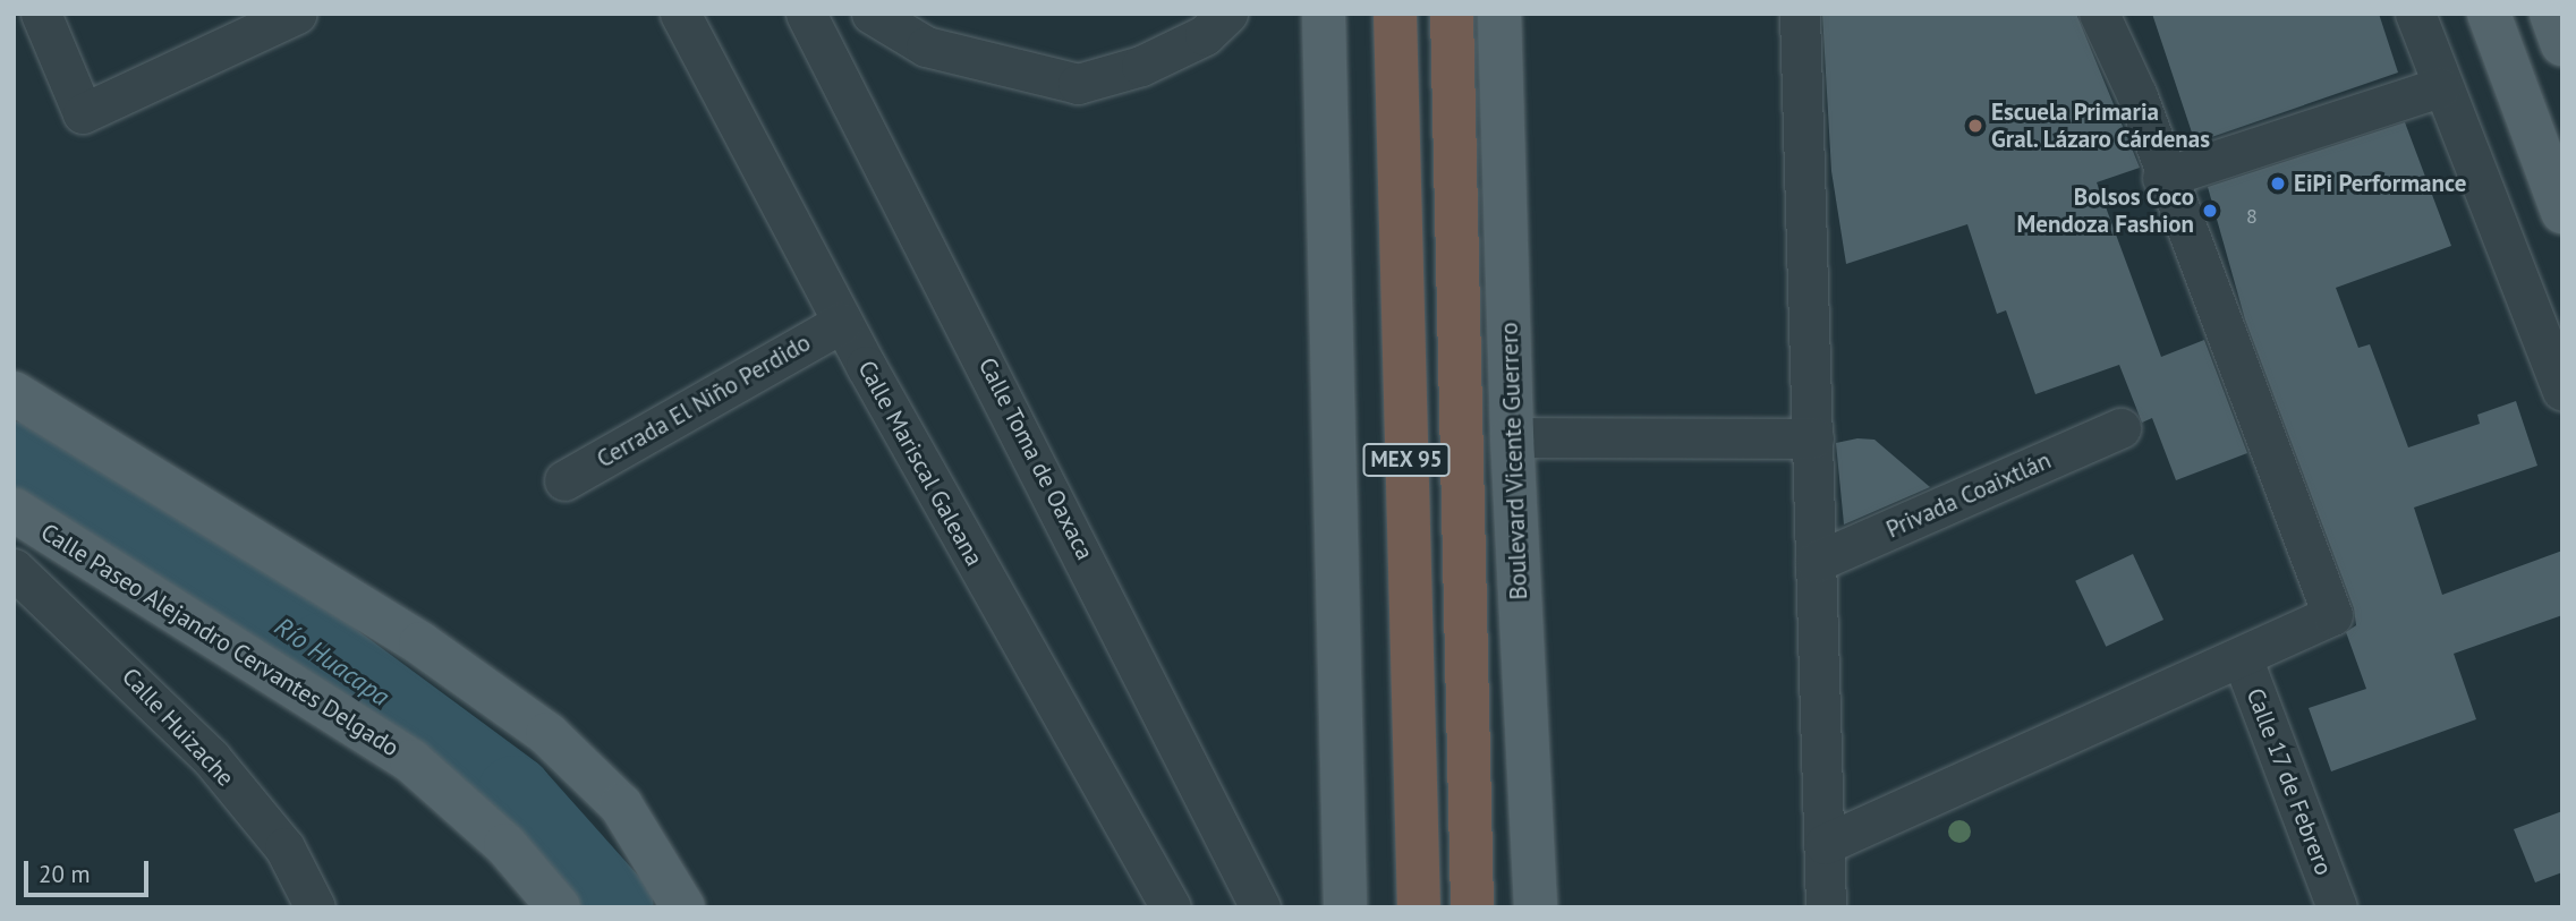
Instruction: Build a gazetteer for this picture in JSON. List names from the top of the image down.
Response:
{
  "streets": {
    "highway": ["MEX 95", "Boulevard Vicente Guerrero"],
    "main road": ["Calle Paseo Alejandro Cervantes Delgado"],
    "street": [
      "Cerrada El Niño Perdido",
      "Calle Toma de Oaxaca",
      "Calle Mariscal Galeana",
      "Privada Coaixtlán",
      "Calle Huizache",
      "Calle 17 de Febrero"
    ]
  },
  "crossings": [
    ["Cerrada El Niño Perdido", "Calle Mariscal Galeana"]
  ],
  "water": ["Río Huacapa"],
  "places": ["Escuela Primaria Gral. Lázaro Cárdenas", "EiPi Performance", "Bolsos Coco Mendoza Fashion"],
  "house_numbers": ["8"],
  "scale_bar": "20 m"
}
